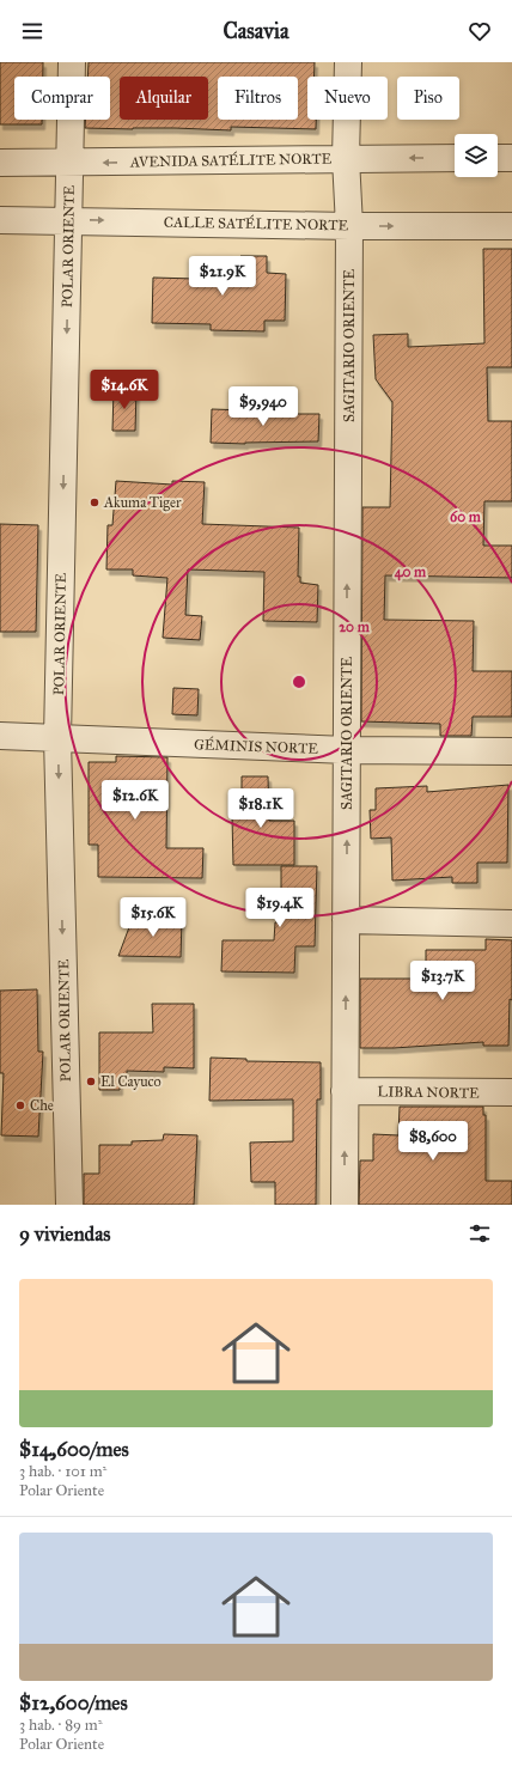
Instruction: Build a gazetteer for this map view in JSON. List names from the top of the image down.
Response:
{
  "streets": {
    "street": [
      "AVENIDA SATÉLITE NORTE",
      "CALLE SATÉLITE NORTE",
      "POLAR ORIENTE",
      "SAGITARIO ORIENTE",
      "GÉMINIS NORTE",
      "LIBRA NORTE"
    ]
  },
  "crossings": [
    ["AVENIDA SATÉLITE NORTE", "POLAR ORIENTE"],
    ["AVENIDA SATÉLITE NORTE", "SAGITARIO ORIENTE"],
    ["CALLE SATÉLITE NORTE", "POLAR ORIENTE"],
    ["CALLE SATÉLITE NORTE", "SAGITARIO ORIENTE"],
    ["POLAR ORIENTE", "GÉMINIS NORTE"],
    ["SAGITARIO ORIENTE", "GÉMINIS NORTE"],
    ["SAGITARIO ORIENTE", "LIBRA NORTE"]
  ],
  "one_way": [
    "AVENIDA SATÉLITE NORTE",
    "CALLE SATÉLITE NORTE",
    "POLAR ORIENTE",
    "SAGITARIO ORIENTE"
  ],
  "places": ["Akuma Tiger", "El Cayuco", "Che"],
  "page": {
    "header": "Casavia",
    "chip": [
      "Comprar",
      "Alquilar",
      "Filtros",
      "Nuevo",
      "Piso"
    ],
    "price": [
      "$21.9K",
      "$14.6K",
      "$9,940",
      "$12.6K",
      "$18.1K",
      "$19.4K",
      "$15.6K",
      "$13.7K",
      "$8,600"
    ],
    "heading": "9 viviendas",
    "list": [
      {
        "name": "$14,600/mes",
        "note": "3 hab. · 101 m² · Polar Oriente"
      },
      {
        "name": "$12,600/mes",
        "note": "3 hab. · 89 m² · Polar Oriente"
      }
    ]
  },
  "rings": ["60 m", "40 m", "20 m"]
}
